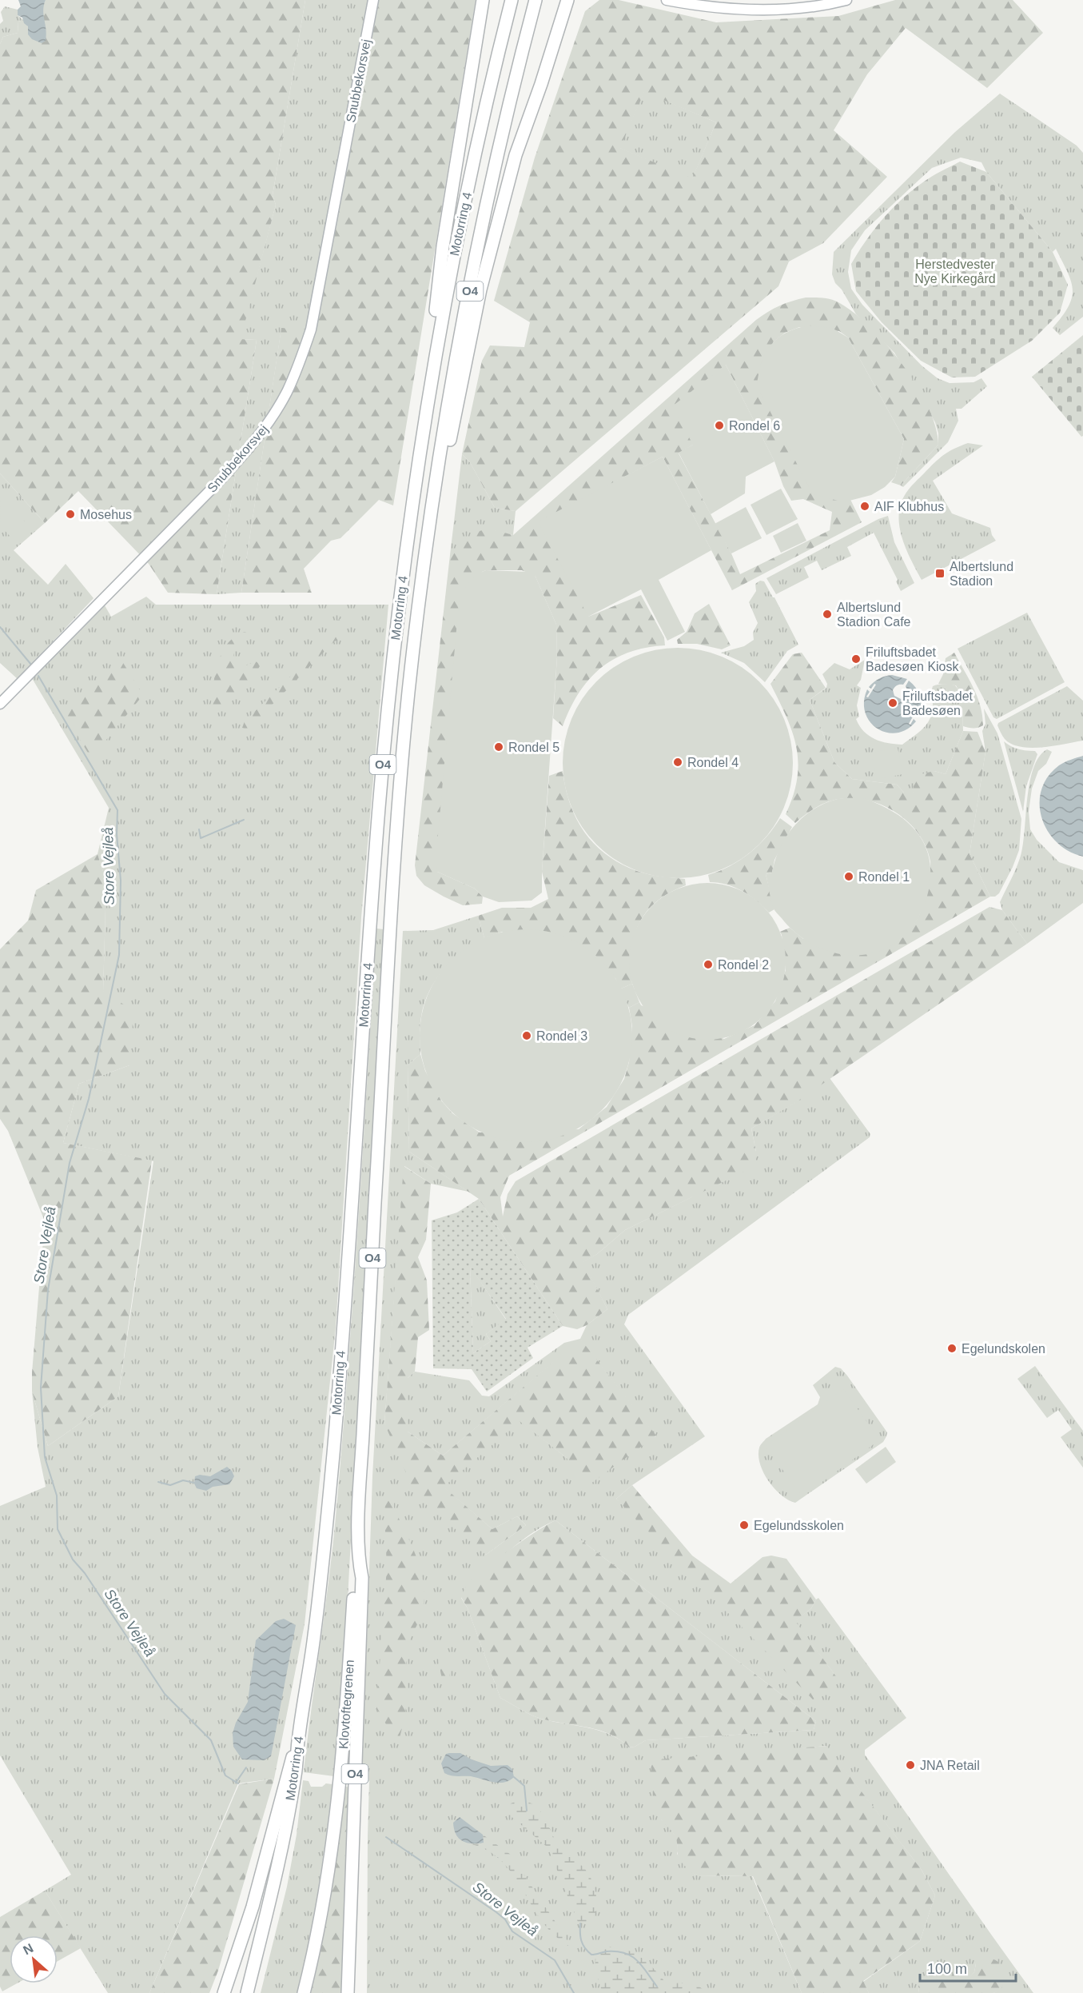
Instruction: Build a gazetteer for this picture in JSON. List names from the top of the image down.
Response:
{
  "streets": {
    "highway": ["Motorring 4", "O4", "Klovtoftegrenen"],
    "street": ["Snubbekorsvej"]
  },
  "crossings": [
    ["Motorring 4", "O4"],
    ["Motorring 4", "Klovtoftegrenen"]
  ],
  "water": ["Store Vejleå"],
  "parks": ["Herstedvester Nye Kirkegård"],
  "places": {
    "other": [
      "Rondel 6",
      "AIF Klubhus",
      "Mosehus",
      "Albertslund Stadion Cafe",
      "Friluftsbadet Badesøen Kiosk",
      "Friluftsbadet Badesøen",
      "Rondel 5",
      "Rondel 4",
      "Rondel 1",
      "Rondel 2",
      "Rondel 3",
      "Egelundskolen",
      "Egelundsskolen",
      "JNA Retail"
    ],
    "transit": ["Albertslund Stadion"]
  },
  "scale_bar": "100 m",
  "north": "top left"
}
